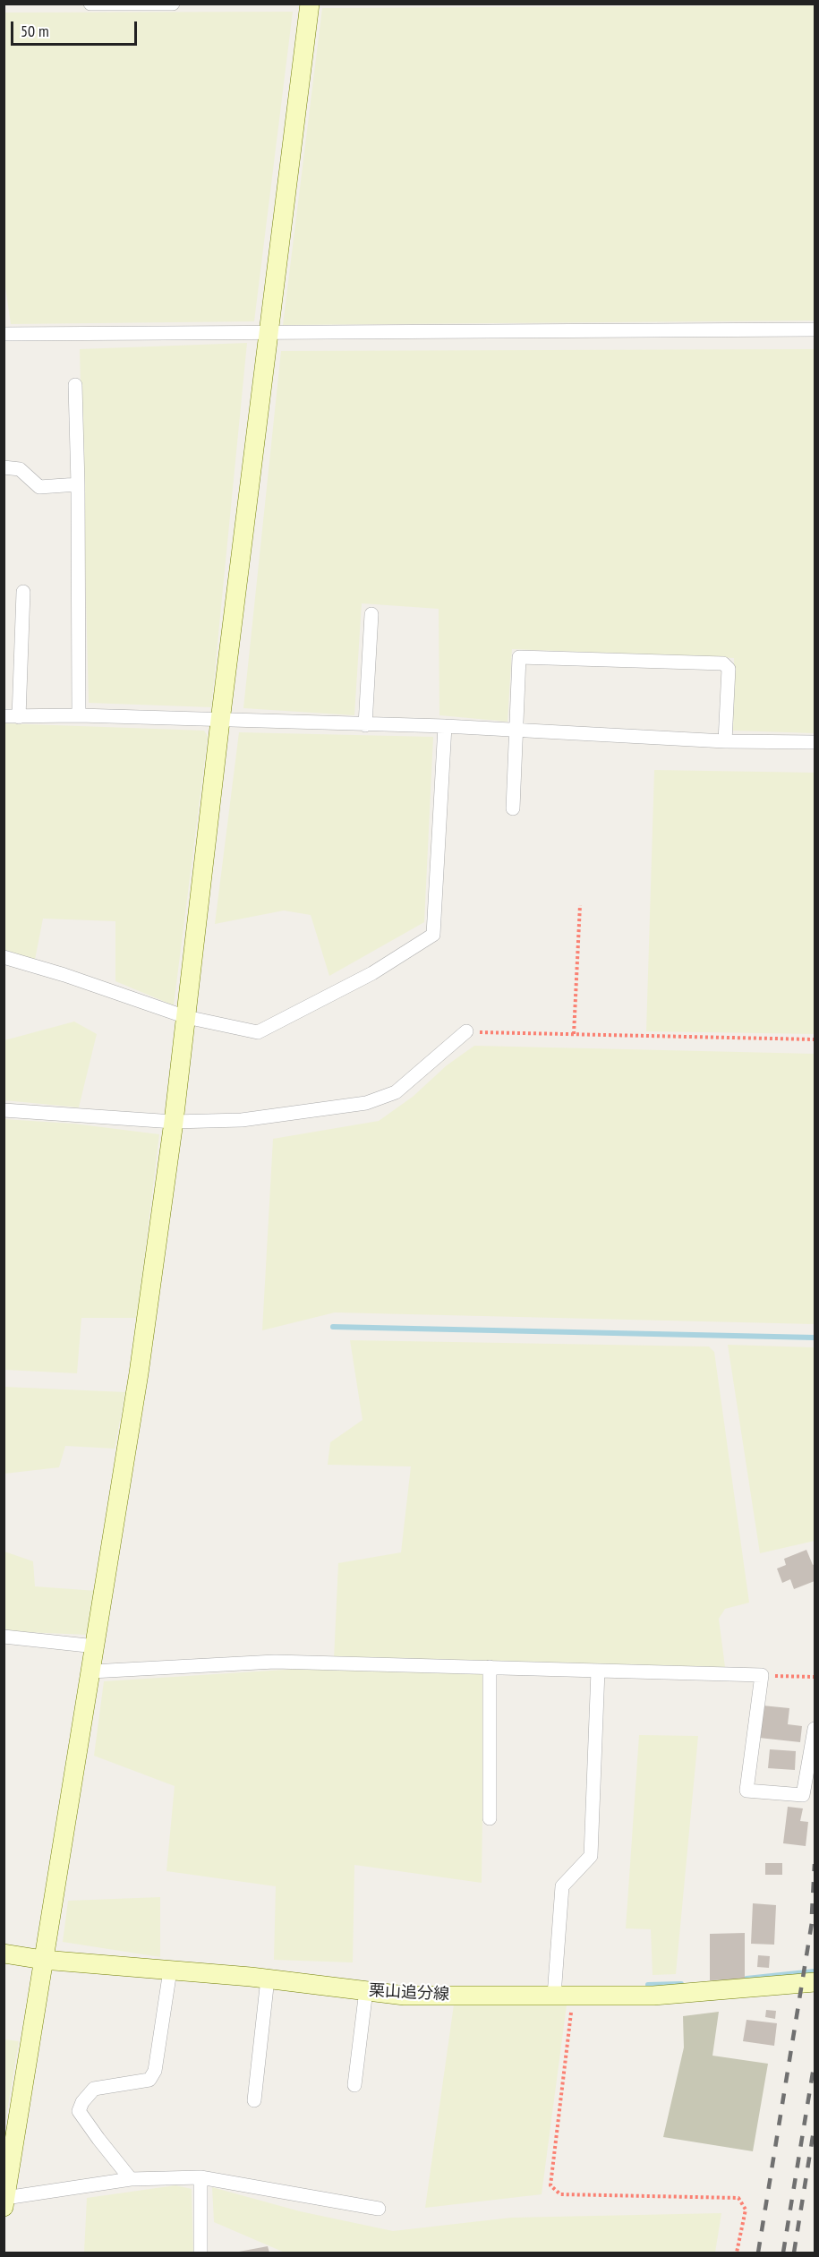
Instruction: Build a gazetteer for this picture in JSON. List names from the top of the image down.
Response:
{
  "streets": {
    "street": ["栗山追分線"]
  },
  "scale_bar": "50 m"
}
